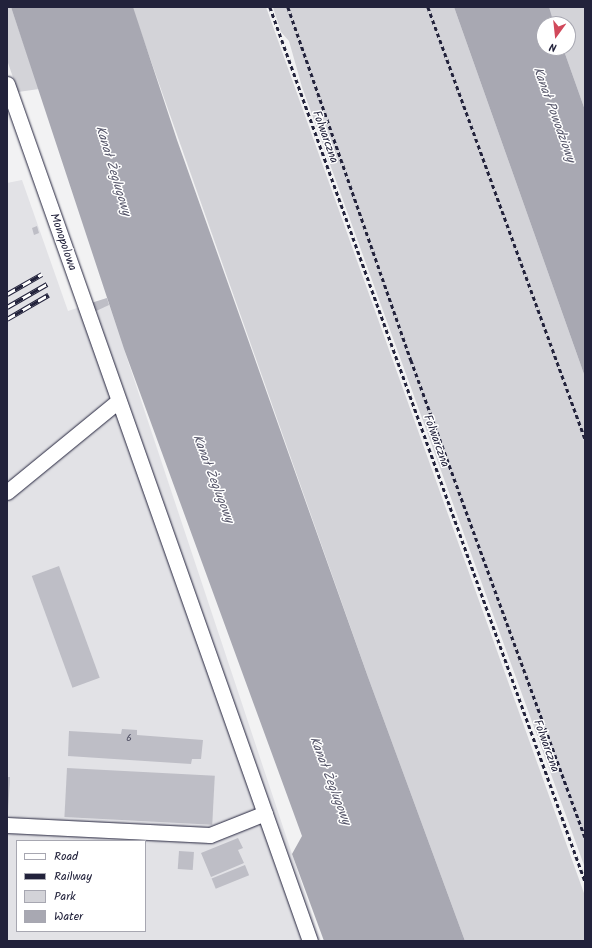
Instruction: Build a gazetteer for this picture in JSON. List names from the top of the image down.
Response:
{
  "streets": {
    "street": ["Monopolowa"],
    "path": ["Folwarczna"]
  },
  "water": ["Kanał Powodziowy", "Kanał Żeglugowy"],
  "house_numbers": ["6"],
  "legend": [
    "Road",
    "Railway",
    "Park",
    "Water"
  ],
  "north": "bottom"
}
